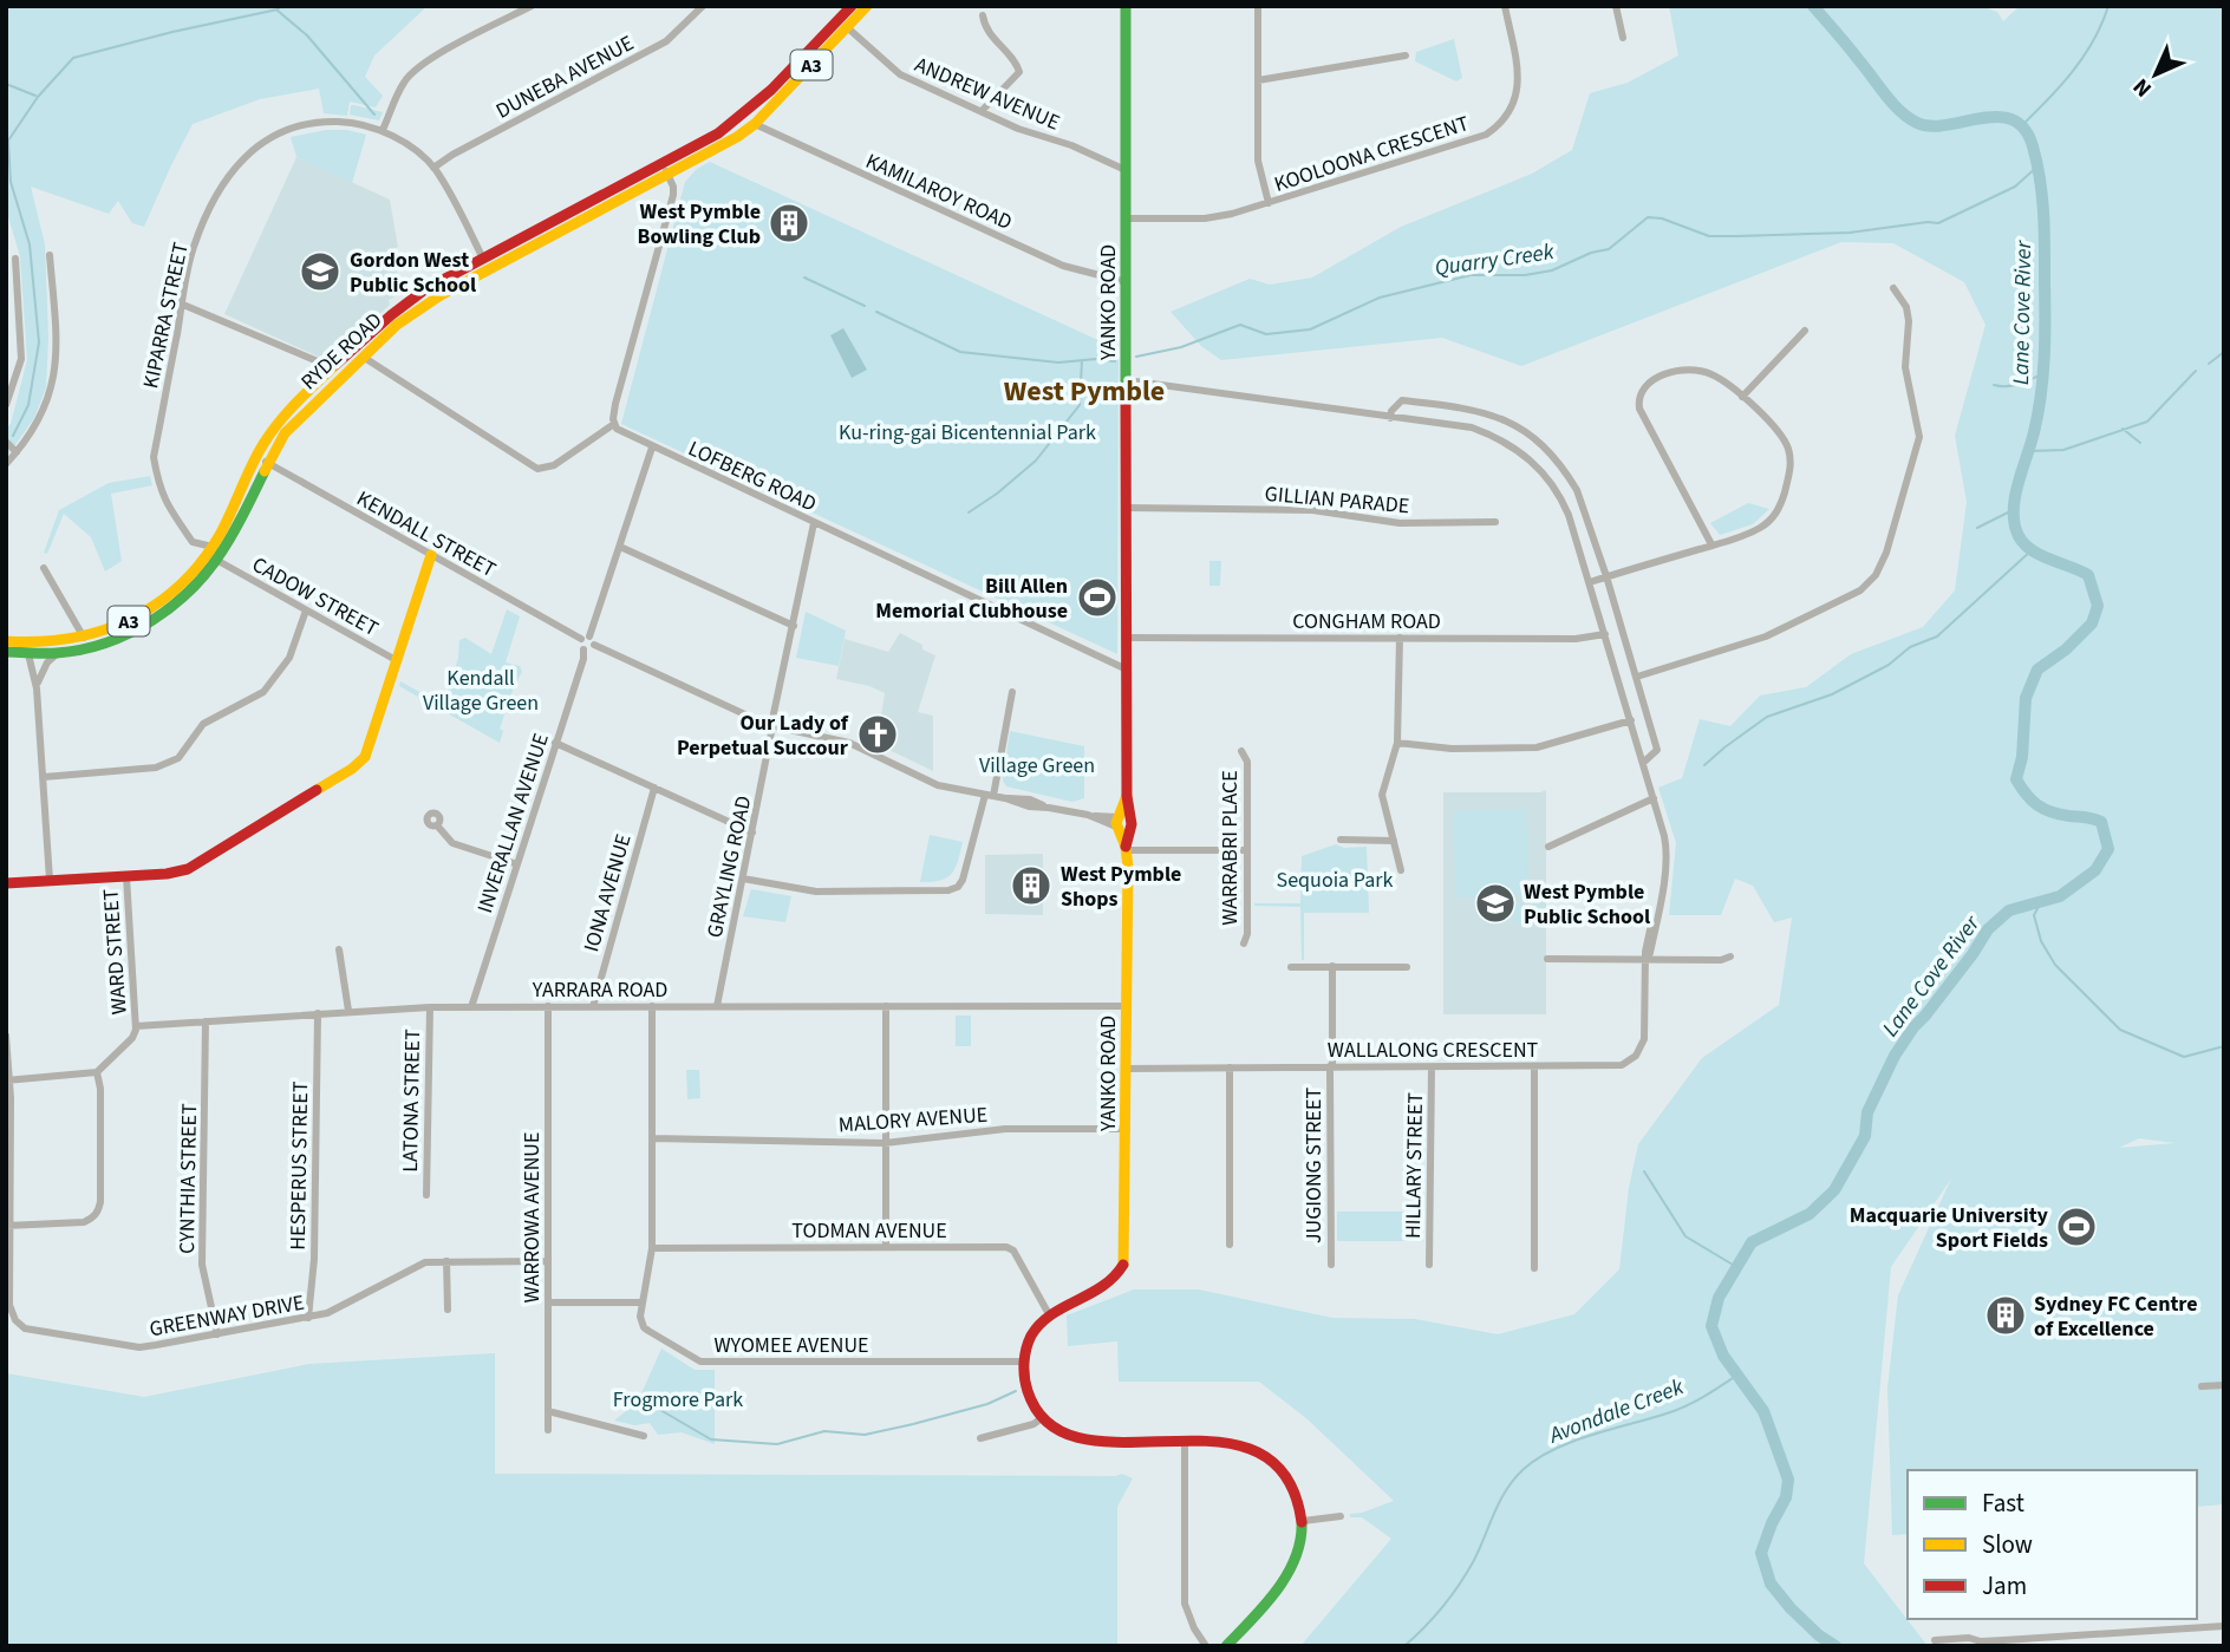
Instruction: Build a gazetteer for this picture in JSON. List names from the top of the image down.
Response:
{
  "streets": {
    "main road": ["A3", "YANKO ROAD", "RYDE ROAD"],
    "street": [
      "DUNEBA AVENUE",
      "ANDREW AVENUE",
      "KOOLOONA CRESCENT",
      "KAMILAROY ROAD",
      "KIPARRA STREET",
      "LOFBERG ROAD",
      "GILLIAN PARADE",
      "KENDALL STREET",
      "CADOW STREET",
      "CONGHAM ROAD",
      "INVERALLAN AVENUE",
      "WARRABRI PLACE",
      "GRAYLING ROAD",
      "IONA AVENUE",
      "WARD STREET",
      "YARRARA ROAD",
      "WALLALONG CRESCENT",
      "LATONA STREET",
      "MALORY AVENUE",
      "HESPERUS STREET",
      "JUGIONG STREET",
      "HILLARY STREET",
      "CYNTHIA STREET",
      "WARROWA AVENUE",
      "TODMAN AVENUE",
      "GREENWAY DRIVE",
      "WYOMEE AVENUE"
    ]
  },
  "crossings": [
    ["DUNEBA AVENUE", "KIPARRA STREET"],
    ["DUNEBA AVENUE", "RYDE ROAD"],
    ["ANDREW AVENUE", "YANKO ROAD"],
    ["ANDREW AVENUE", "RYDE ROAD"],
    ["KOOLOONA CRESCENT", "YANKO ROAD"],
    ["KAMILAROY ROAD", "YANKO ROAD"],
    ["KAMILAROY ROAD", "RYDE ROAD"],
    ["YANKO ROAD", "LOFBERG ROAD"],
    ["YANKO ROAD", "GILLIAN PARADE"],
    ["YANKO ROAD", "CONGHAM ROAD"],
    ["YANKO ROAD", "YARRARA ROAD"],
    ["YANKO ROAD", "WALLALONG CRESCENT"],
    ["YANKO ROAD", "MALORY AVENUE"],
    ["YANKO ROAD", "TODMAN AVENUE"],
    ["KIPARRA STREET", "RYDE ROAD"],
    ["RYDE ROAD", "KENDALL STREET"],
    ["RYDE ROAD", "CADOW STREET"],
    ["CONGHAM ROAD", "WALLALONG CRESCENT"],
    ["INVERALLAN AVENUE", "YARRARA ROAD"],
    ["GRAYLING ROAD", "YARRARA ROAD"],
    ["IONA AVENUE", "YARRARA ROAD"],
    ["WARD STREET", "YARRARA ROAD"],
    ["YARRARA ROAD", "LATONA STREET"],
    ["YARRARA ROAD", "HESPERUS STREET"],
    ["YARRARA ROAD", "CYNTHIA STREET"],
    ["YARRARA ROAD", "WARROWA AVENUE"],
    ["WALLALONG CRESCENT", "JUGIONG STREET"],
    ["WALLALONG CRESCENT", "HILLARY STREET"],
    ["HESPERUS STREET", "GREENWAY DRIVE"],
    ["CYNTHIA STREET", "GREENWAY DRIVE"],
    ["WARROWA AVENUE", "GREENWAY DRIVE"]
  ],
  "districts": ["West Pymble"],
  "water": ["Quarry Creek", "Lane Cove River", "Avondale Creek"],
  "parks": [
    "Ku-ring-gai Bicentennial Park",
    "Kendall Village Green",
    "Village Green",
    "Sequoia Park",
    "Frogmore Park"
  ],
  "places": {
    "building": ["West Pymble Bowling Club", "West Pymble Shops", "Sydney FC Centre of Excellence"],
    "school or university": ["Gordon West Public School", "West Pymble Public School"],
    "sports": ["Bill Allen Memorial Clubhouse", "Macquarie University Sport Fields"],
    "church": ["Our Lady of Perpetual Succour"]
  },
  "legend": ["Fast", "Slow", "Jam"],
  "north": "bottom left"
}
